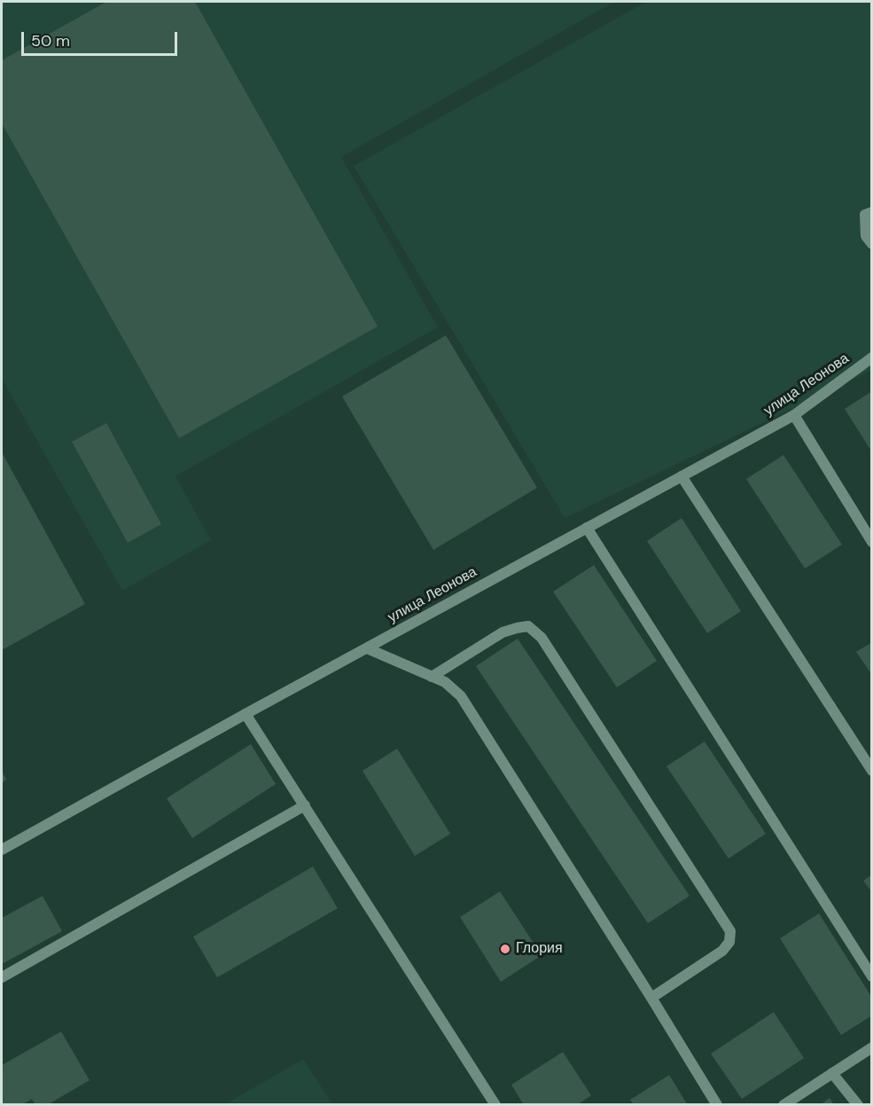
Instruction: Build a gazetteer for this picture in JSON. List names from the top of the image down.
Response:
{
  "streets": {
    "street": ["улица Леонова"]
  },
  "places": ["Глория"],
  "scale_bar": "50 m"
}
